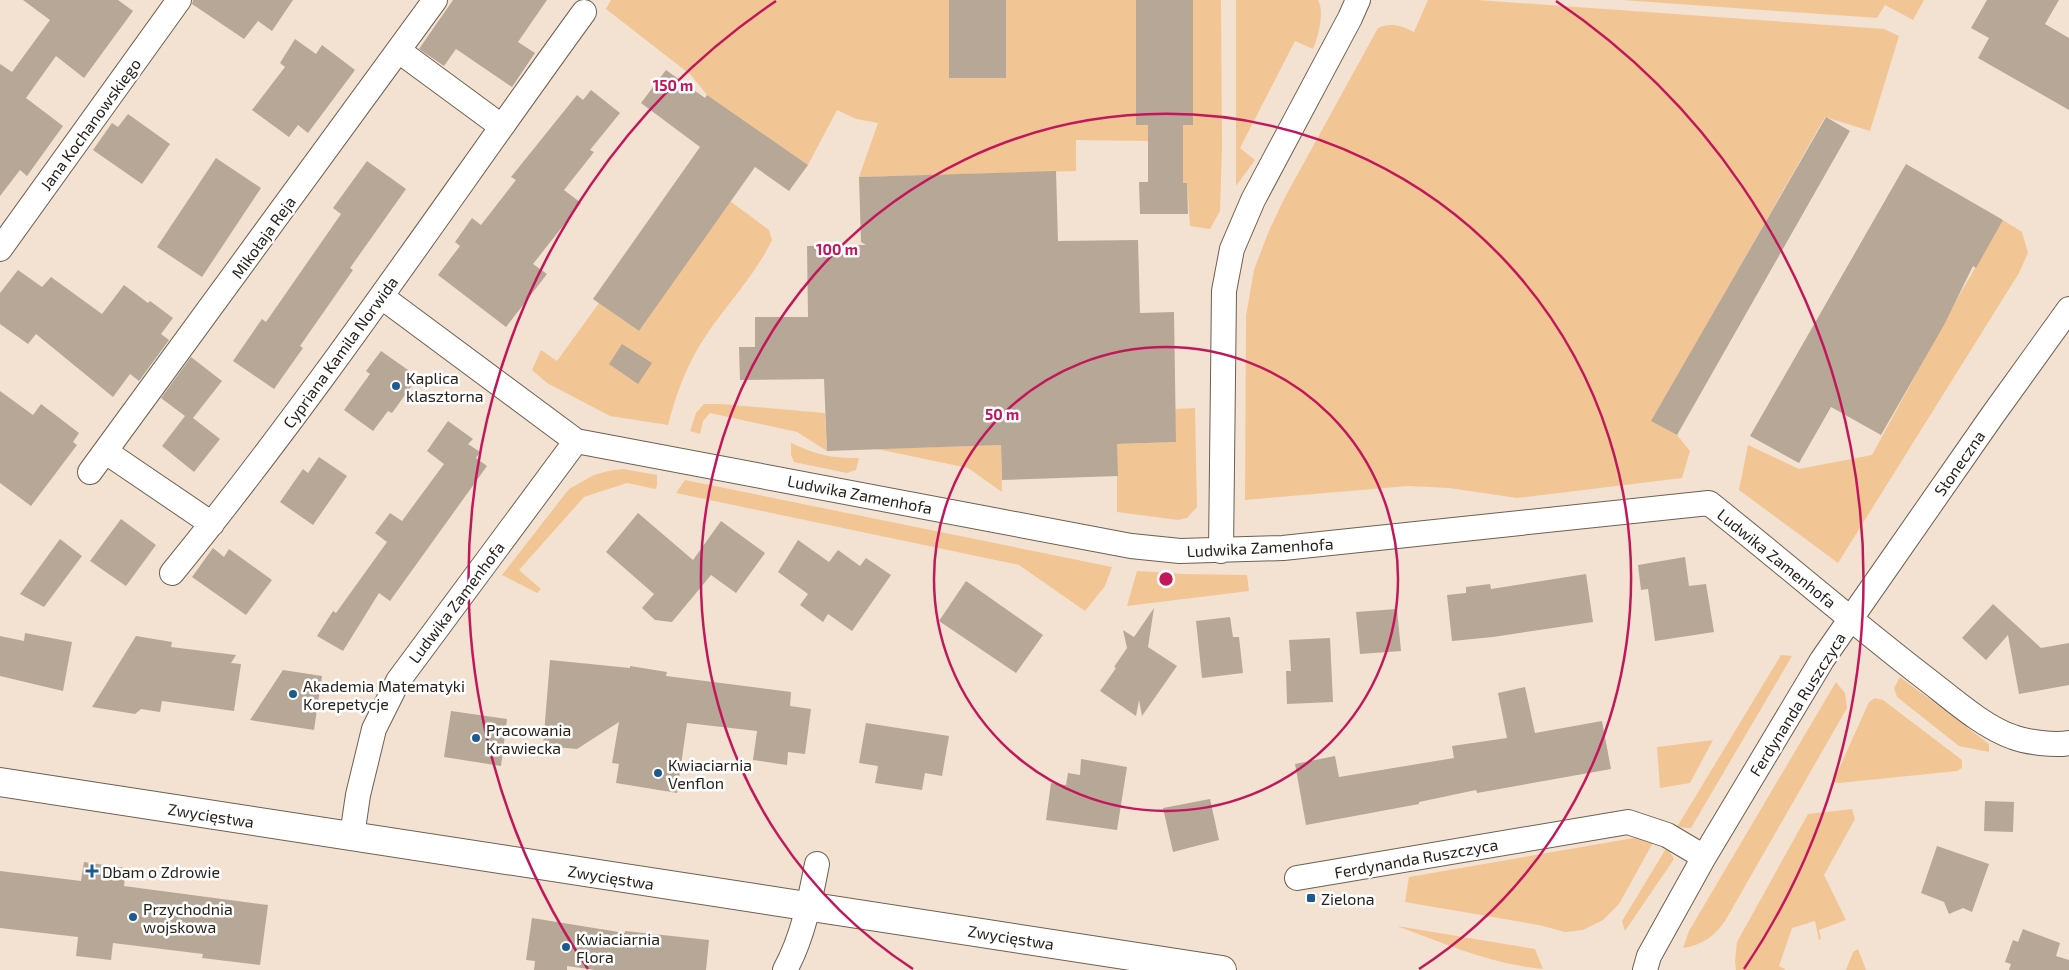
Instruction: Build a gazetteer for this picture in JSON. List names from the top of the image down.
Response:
{
  "streets": {
    "main road": ["Zwycięstwa"],
    "street": [
      "Jana Kochanowskiego",
      "Mikołaja Reja",
      "Cypriana Kamila Norwida",
      "Słoneczna",
      "Ludwika Zamenhofa",
      "Ferdynanda Ruszczyca"
    ]
  },
  "crossings": [
    ["Cypriana Kamila Norwida", "Ludwika Zamenhofa"],
    ["Słoneczna", "Ludwika Zamenhofa"],
    ["Słoneczna", "Ferdynanda Ruszczyca"],
    ["Ludwika Zamenhofa", "Ferdynanda Ruszczyca"],
    ["Ludwika Zamenhofa", "Zwycięstwa"]
  ],
  "places": {
    "other": [
      "Kaplica klasztorna",
      "Akademia Matematyki Korepetycje",
      "Pracowania Krawiecka",
      "Kwiaciarnia Venflon",
      "Przychodnia wojskowa",
      "Kwiaciarnia Flora"
    ],
    "health": ["Dbam o Zdrowie"],
    "transit": ["Zielona"]
  },
  "rings": ["150 m", "100 m", "50 m"]
}
